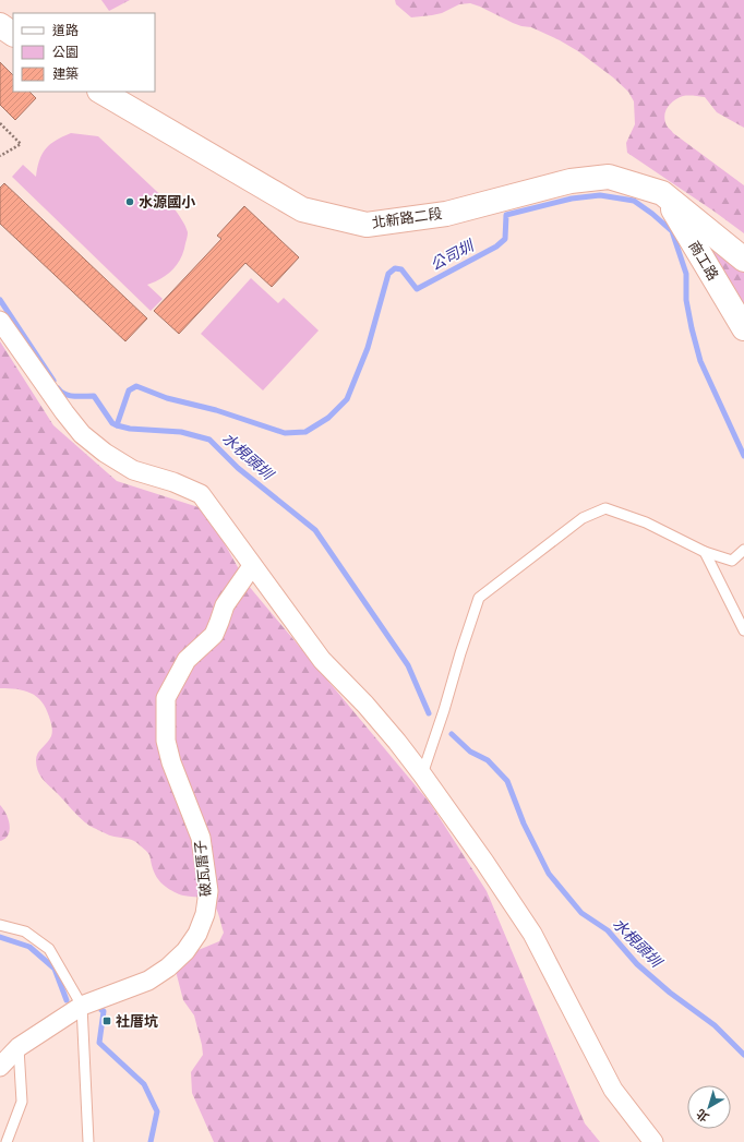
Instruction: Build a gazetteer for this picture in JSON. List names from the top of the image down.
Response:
{
  "streets": {
    "main road": ["北新路二段", "商工路"],
    "street": ["破瓦厝子"]
  },
  "crossings": [
    ["北新路二段", "商工路"]
  ],
  "water": ["公司圳", "水梘頭圳"],
  "places": {
    "other": ["水源國小"],
    "transit": ["社厝坑"]
  },
  "legend": ["道路", "公園", "建築"],
  "north": "bottom left"
}
